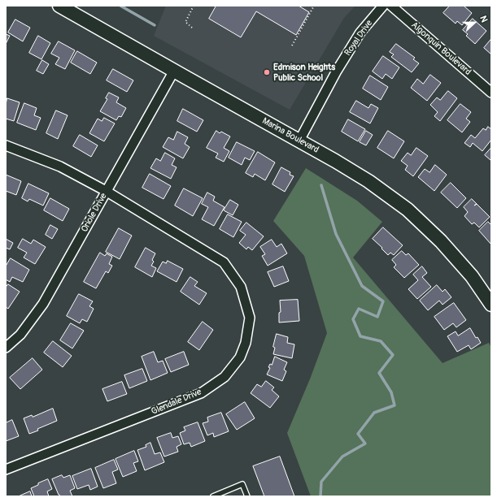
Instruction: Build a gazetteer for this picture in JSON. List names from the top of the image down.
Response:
{
  "streets": {
    "street": [
      "Royal Drive",
      "Algonquin Boulevard",
      "Marina Boulevard",
      "Oriole Drive",
      "Glendale Drive"
    ]
  },
  "crossings": [
    ["Royal Drive", "Marina Boulevard"],
    ["Marina Boulevard", "Oriole Drive"],
    ["Oriole Drive", "Glendale Drive"]
  ],
  "places": ["Edmison Heights Public School"],
  "north": "right"
}
